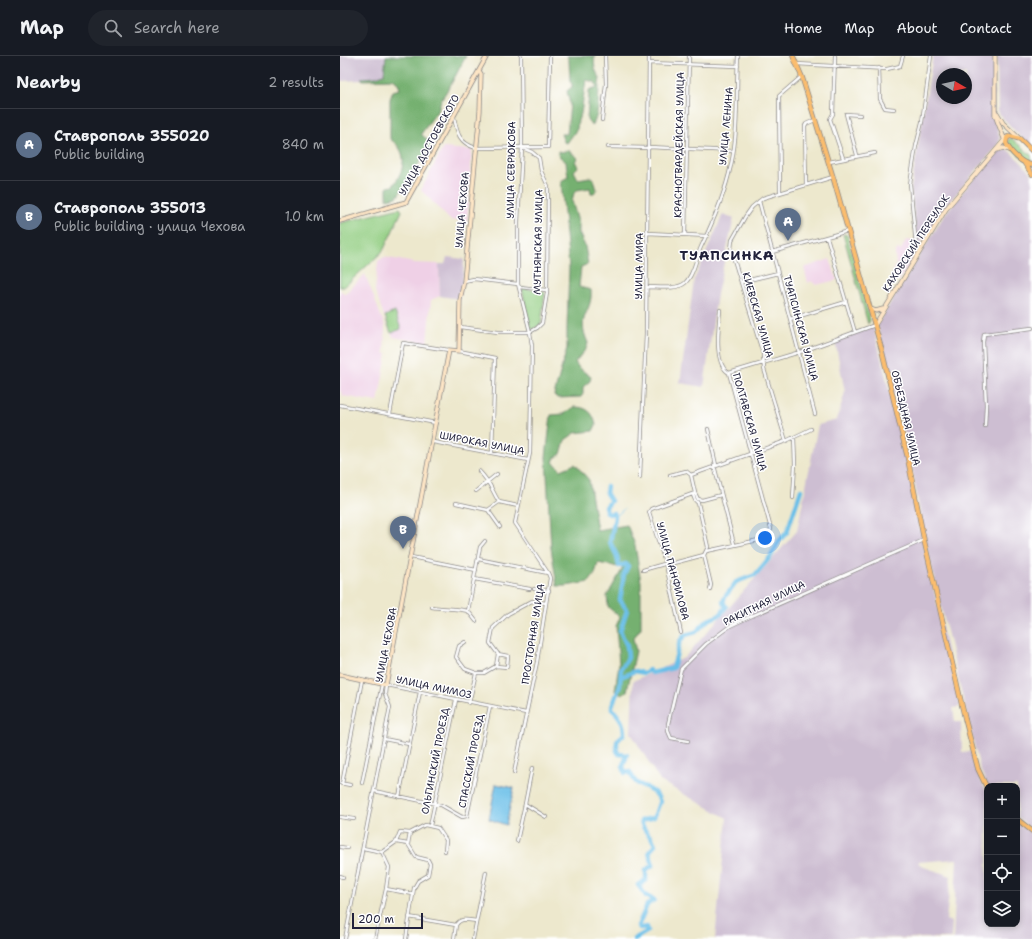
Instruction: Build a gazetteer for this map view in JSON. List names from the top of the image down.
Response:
{
  "streets": {
    "main road": ["ОБЪЕЗДНАЯ УЛИЦА"],
    "street": [
      "УЛИЦА ЛЕНИНА",
      "УЛИЦА ДОСТОЕВСКОГО",
      "КРАСНОГВАРДЕЙСКАЯ УЛИЦА",
      "УЛИЦА СЕВРЮКОВА",
      "УЛИЦА ЧЕХОВА",
      "МУТНЯНСКАЯ УЛИЦА",
      "КАХОВСКИЙ ПЕРЕУЛОК",
      "УЛИЦА МИРА",
      "КИЕВСКАЯ УЛИЦА",
      "ТУАПСИНСКАЯ УЛИЦА",
      "ПОЛТАВСКАЯ УЛИЦА",
      "ШИРОКАЯ УЛИЦА",
      "УЛИЦА ПАНФИЛОВА",
      "РАКИТНАЯ УЛИЦА",
      "ПРОСТОРНАЯ УЛИЦА",
      "УЛИЦА МИМОЗ",
      "ОЛЬГИНСКИЙ ПРОЕЗД",
      "СПАССКИЙ ПРОЕЗД"
    ]
  },
  "crossings": [
    ["УЛИЦА ЛЕНИНА", "УЛИЦА МИРА"],
    ["УЛИЦА ДОСТОЕВСКОГО", "УЛИЦА ЧЕХОВА"],
    ["УЛИЦА СЕВРЮКОВА", "МУТНЯНСКАЯ УЛИЦА"],
    ["УЛИЦА ЧЕХОВА", "ШИРОКАЯ УЛИЦА"],
    ["УЛИЦА ЧЕХОВА", "УЛИЦА МИМОЗ"],
    ["КАХОВСКИЙ ПЕРЕУЛОК", "ОБЪЕЗДНАЯ УЛИЦА"],
    ["КИЕВСКАЯ УЛИЦА", "ТУАПСИНСКАЯ УЛИЦА"],
    ["ОБЪЕЗДНАЯ УЛИЦА", "РАКИТНАЯ УЛИЦА"],
    ["ШИРОКАЯ УЛИЦА", "ПРОСТОРНАЯ УЛИЦА"],
    ["ПРОСТОРНАЯ УЛИЦА", "УЛИЦА МИМОЗ"],
    ["УЛИЦА МИМОЗ", "ОЛЬГИНСКИЙ ПРОЕЗД"],
    ["УЛИЦА МИМОЗ", "СПАССКИЙ ПРОЕЗД"],
    ["ОЛЬГИНСКИЙ ПРОЕЗД", "СПАССКИЙ ПРОЕЗД"]
  ],
  "districts": ["ТУАПСИНКА"],
  "scale_bar": "200 m",
  "north": "right",
  "page": {
    "header": "Map",
    "search": "Search here",
    "nav": [
      "Home",
      "Map",
      "About",
      "Contact"
    ],
    "heading": ["Nearby", "2 results"],
    "list": [
      {
        "mark": "A",
        "name": "Ставрополь 355020",
        "note": "Public building",
        "value": "840 m"
      },
      {
        "mark": "B",
        "name": "Ставрополь 355013",
        "note": "Public building · улица Чехова",
        "value": "1.0 km"
      }
    ],
    "pins": ["A", "B"],
    "map_buttons": ["+", "−"],
    "scale": "200 m"
  }
}
